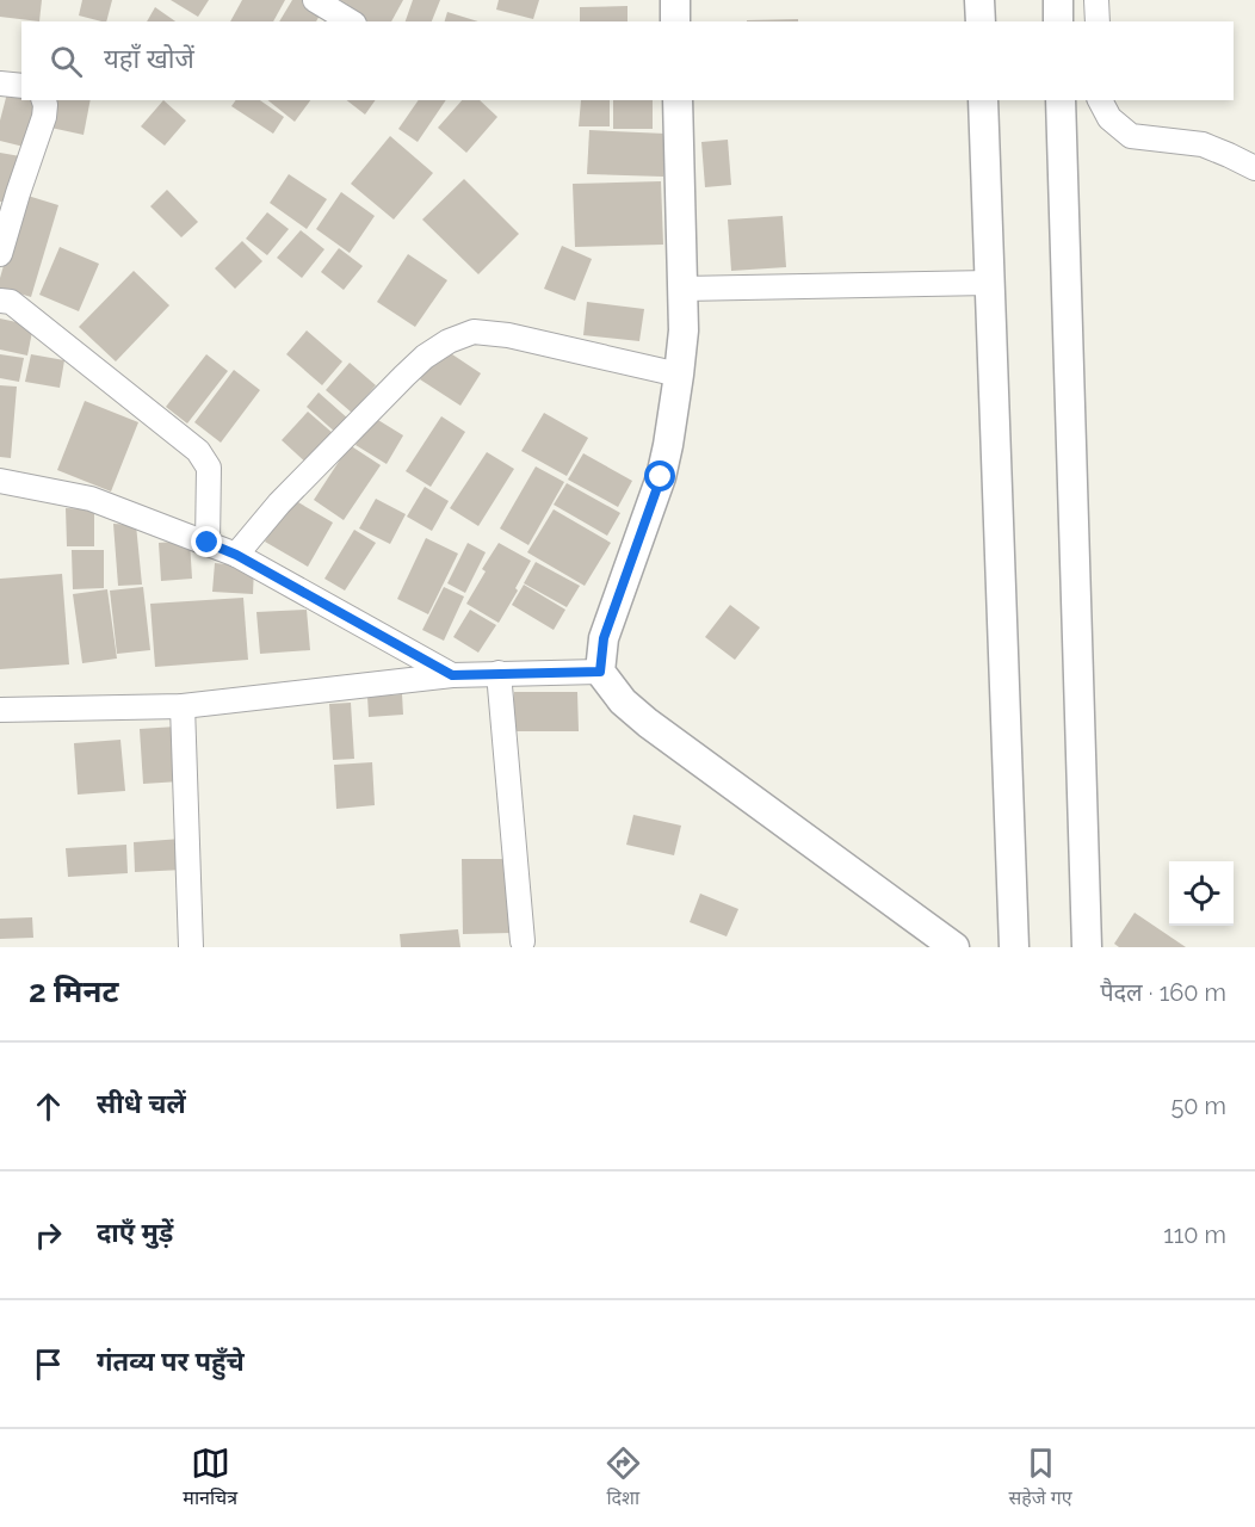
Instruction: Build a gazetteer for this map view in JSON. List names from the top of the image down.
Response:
{
  "page": {
    "search": "यहाँ खोजें",
    "heading": ["2 मिनट", "पैदल · 160 m"],
    "list": [
      ["सीधे चलें", "50 m"],
      ["दाएँ मुड़ें", "110 m"],
      "गंतव्य पर पहुँचे"
    ],
    "nav": ["मानचित्र", "दिशा", "सहेजे गए"]
  }
}
